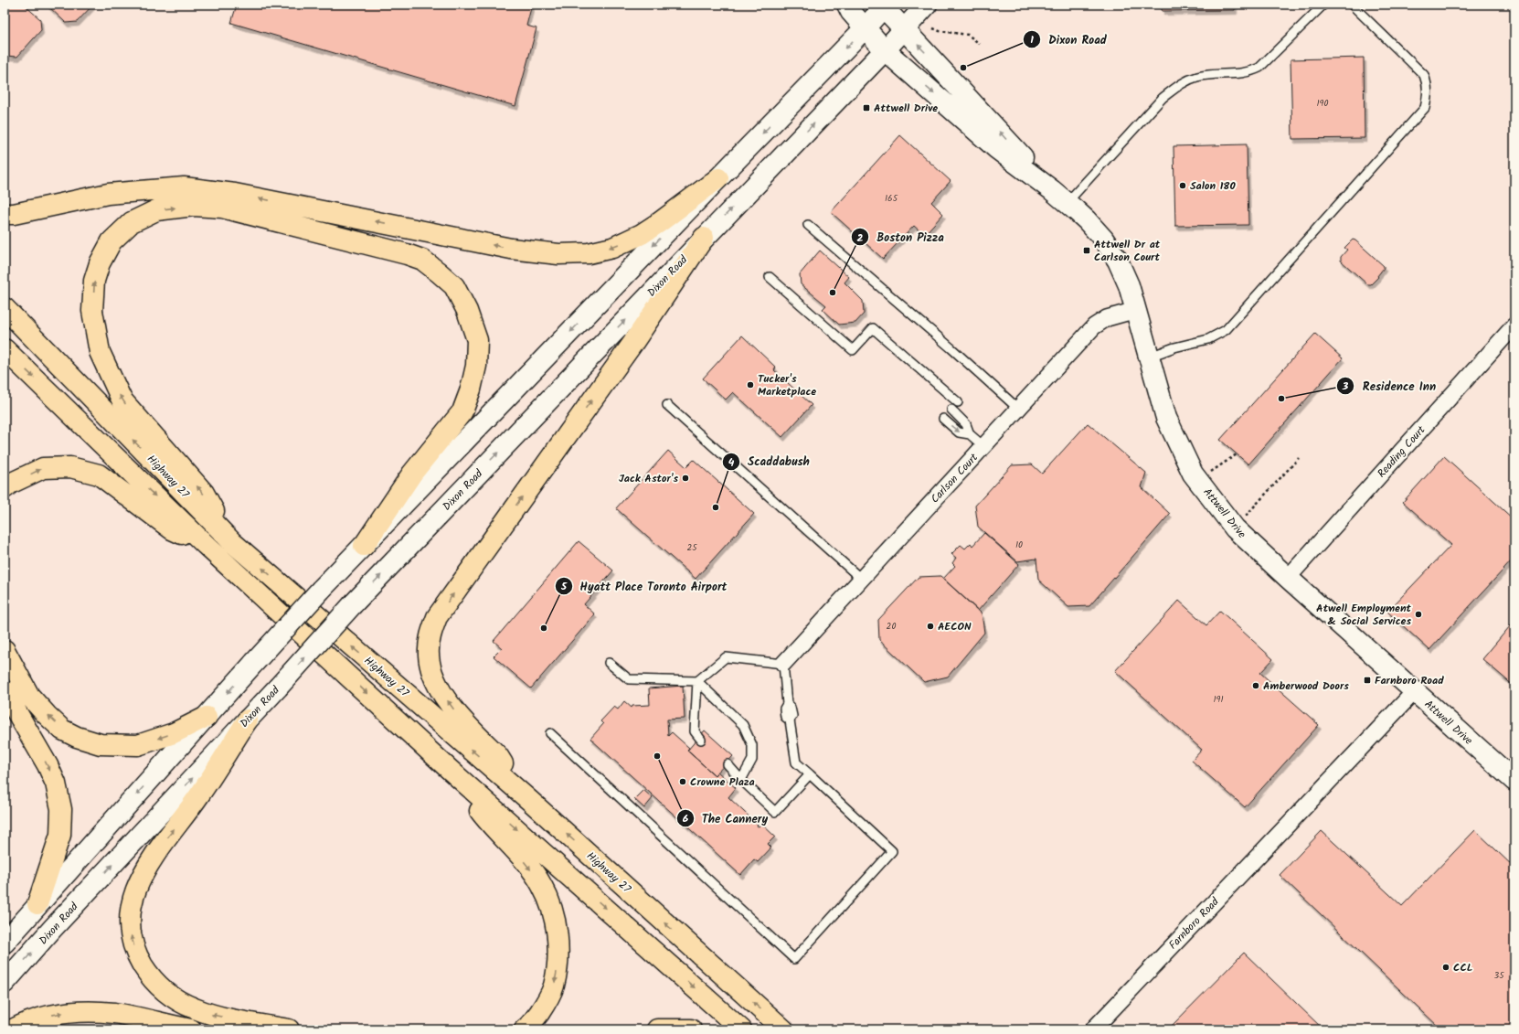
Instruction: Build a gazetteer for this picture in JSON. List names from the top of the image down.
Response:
{
  "streets": {
    "main road": ["Dixon Road", "Highway 27", "Attwell Drive"],
    "street": ["Reading Court", "Carlson Court", "Farnboro Road"]
  },
  "crossings": [
    ["Dixon Road", "Attwell Drive"],
    ["Reading Court", "Attwell Drive"],
    ["Carlson Court", "Attwell Drive"],
    ["Attwell Drive", "Farnboro Road"]
  ],
  "places": {
    "other": [
      "Dixon Road",
      "Salon 180",
      "Boston Pizza",
      "Tucker's Marketplace",
      "Residence Inn",
      "Jack Astor's",
      "Scaddabush",
      "Atwell Employment & Social Services",
      "AECON",
      "Hyatt Place Toronto Airport",
      "Amberwood Doors",
      "The Cannery",
      "Crowne Plaza",
      "CCL"
    ],
    "transit": ["Attwell Drive", "Attwell Dr at Carlson Court", "Farnboro Road"]
  },
  "house_numbers": [
    "190",
    "165",
    "10",
    "25",
    "20",
    "191",
    "35"
  ]
}
